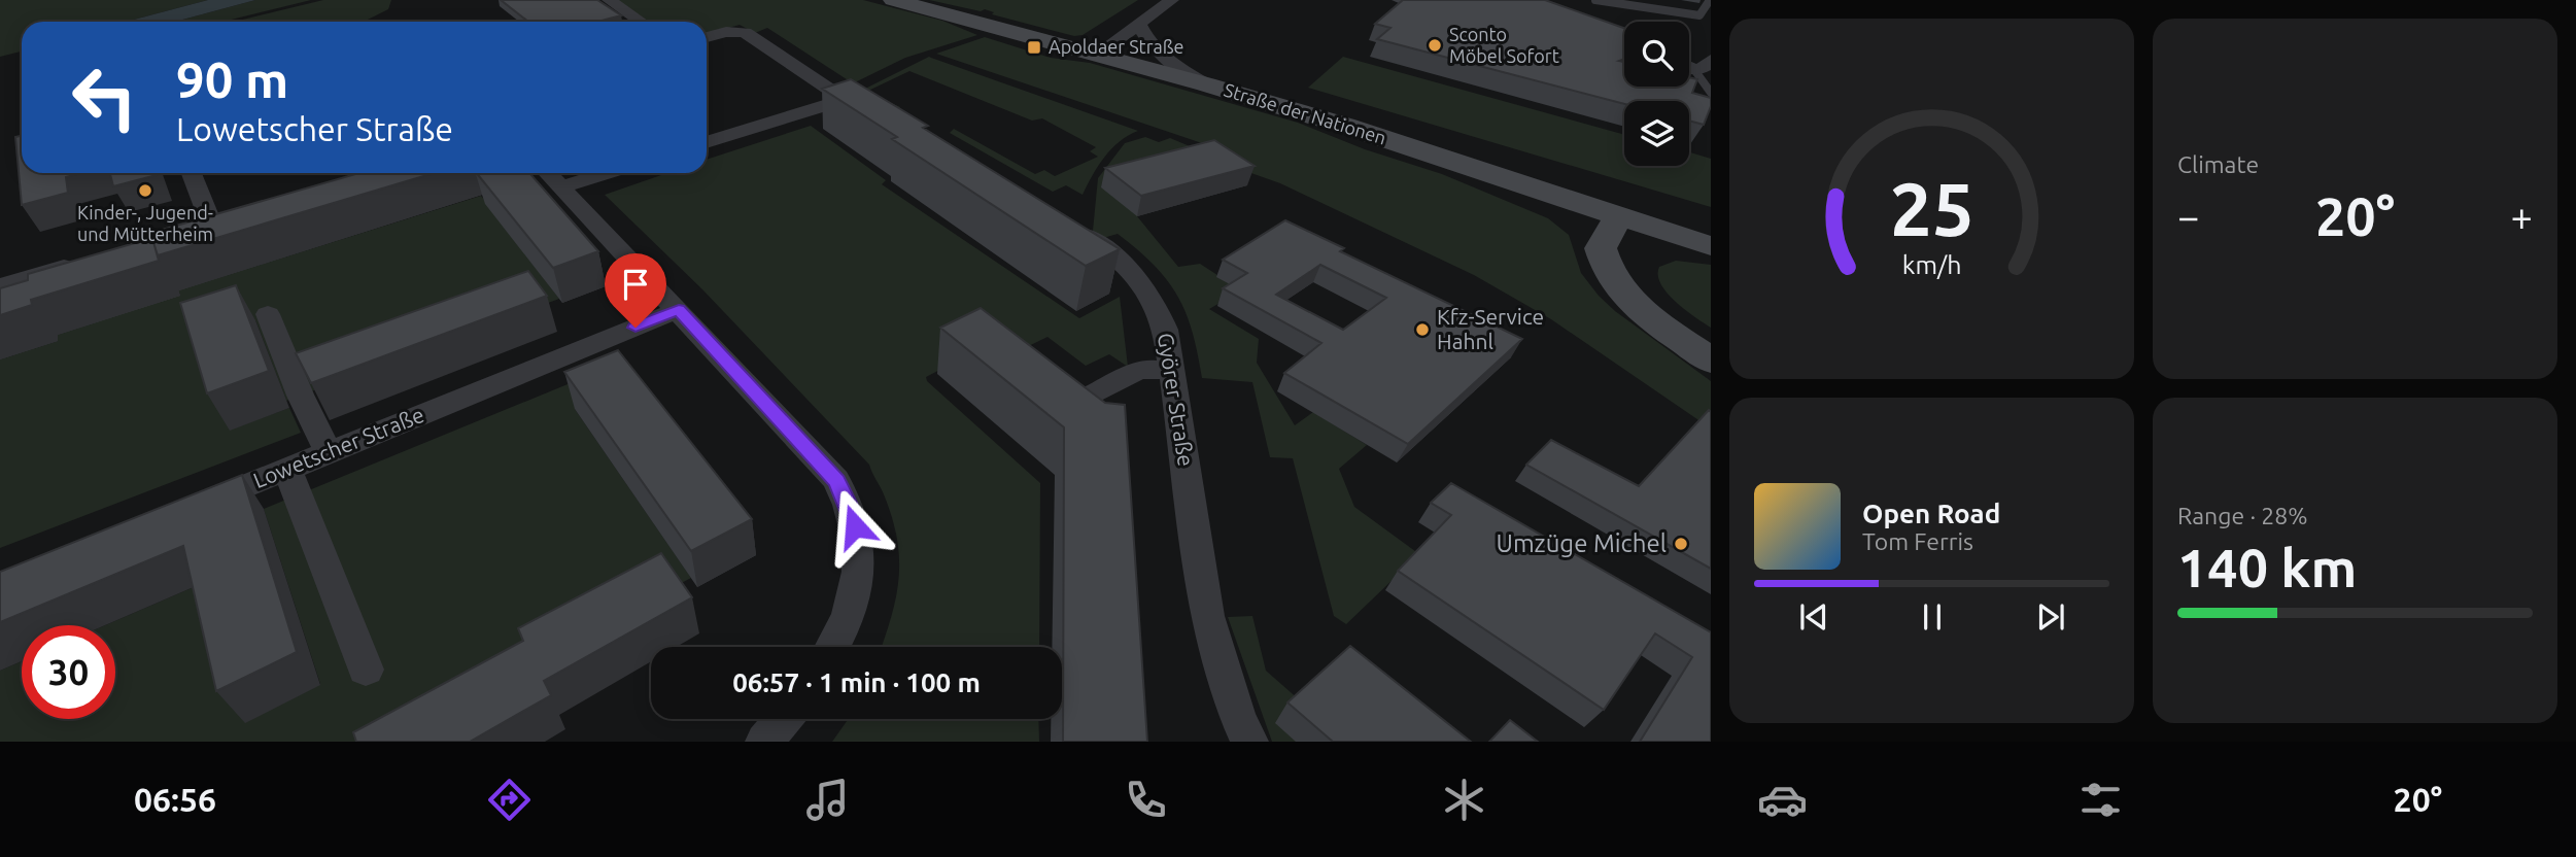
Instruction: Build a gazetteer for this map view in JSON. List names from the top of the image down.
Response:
{
  "streets": {
    "main road": ["Straße der Nationen"],
    "street": ["Györer Straße", "Lowetscher Straße"]
  },
  "places": {
    "other": [
      "Sconto Möbel Sofort",
      "Kinder-, Jugend- und Mütterheim",
      "Kfz-Service Hahnl",
      "Umzüge Michel"
    ],
    "transit": ["Apoldaer Straße"]
  },
  "page": {
    "tile": [
      "Climate",
      ["Range · 28%", "140 km"]
    ],
    "turn": ["90 m", "Lowetscher Straße"],
    "heat": ["−", "20°", "+"],
    "song": ["Open Road", "Tom Ferris"],
    "limit": "30",
    "trip": "06:57 · 1 min · 100 m",
    "tabs": ["06:56", "20°"],
    "gauge": ["25", "km/h"]
  }
}
